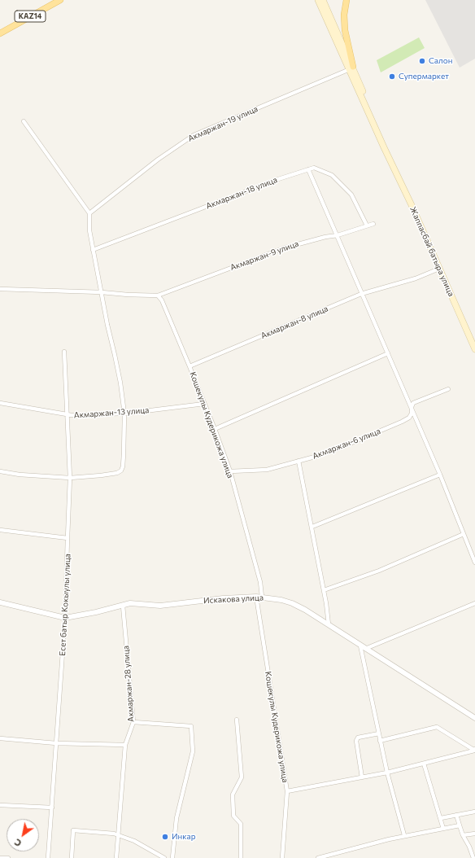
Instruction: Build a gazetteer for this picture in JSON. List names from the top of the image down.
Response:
{
  "streets": {
    "main road": ["KAZ14", "Жаппасбай батыра улица"],
    "street": [
      "Акмаржан-19 улица",
      "Акмаржан-18 улица",
      "Акмаржан-9 улица",
      "Акмаржан-8 улица",
      "Акмаржан-13 улица",
      "Кошекулы Кудерикожа улица",
      "Акмаржан-6 улица",
      "Искакова улица",
      "Есет батыр Кокыулы улица",
      "Акмаржан-28 улица"
    ]
  },
  "crossings": [
    ["Акмаржан-19 улица", "Жаппасбай батыра улица"],
    ["Акмаржан-18 улица", "Акмаржан-9 улица"],
    ["Жаппасбай батыра улица", "Акмаржан-8 улица"],
    ["Акмаржан-9 улица", "Кошекулы Кудерикожа улица"],
    ["Акмаржан-8 улица", "Кошекулы Кудерикожа улица"],
    ["Акмаржан-13 улица", "Кошекулы Кудерикожа улица"],
    ["Акмаржан-13 улица", "Есет батыр Кокыулы улица"],
    ["Кошекулы Кудерикожа улица", "Акмаржан-6 улица"],
    ["Кошекулы Кудерикожа улица", "Искакова улица"],
    ["Искакова улица", "Есет батыр Кокыулы улица"],
    ["Искакова улица", "Акмаржан-28 улица"]
  ],
  "places": ["Салон", "Супермаркет", "Инкар"],
  "north": "bottom left"
}
